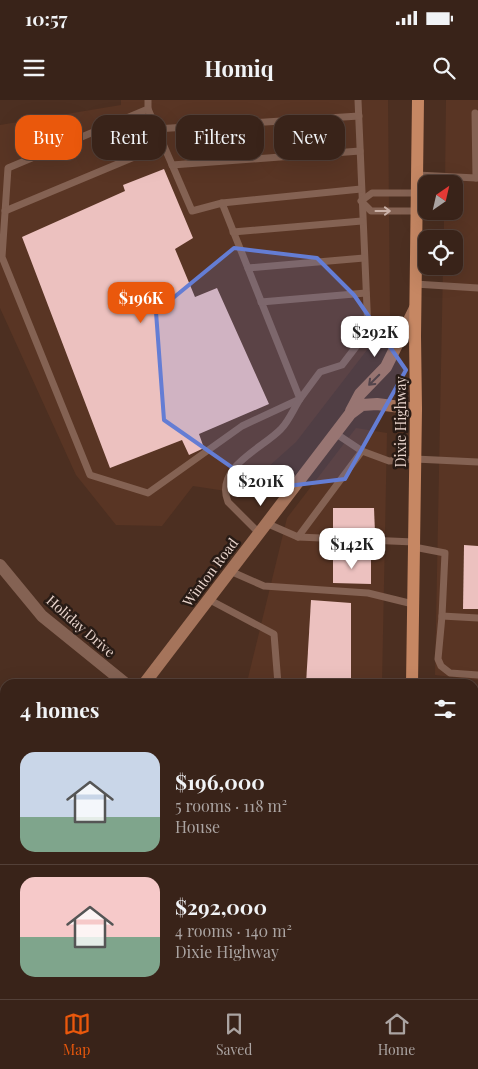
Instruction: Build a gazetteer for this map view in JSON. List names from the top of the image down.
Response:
{
  "streets": {
    "main road": ["Dixie Highway"],
    "street": ["Winton Road", "Holiday Drive"]
  },
  "crossings": [
    ["Dixie Highway", "Winton Road"]
  ],
  "north": "top right",
  "page": {
    "status": "10:57",
    "header": "Homiq",
    "chip": [
      "Buy",
      "Rent",
      "Filters",
      "New"
    ],
    "price": [
      "$196K",
      "$292K",
      "$201K",
      "$142K"
    ],
    "heading": "4 homes",
    "list": [
      {
        "name": "$196,000",
        "note": "5 rooms · 118 m² · House"
      },
      {
        "name": "$292,000",
        "note": "4 rooms · 140 m² · Dixie Highway"
      }
    ],
    "tabs": ["Map", "Saved", "Home"]
  }
}
